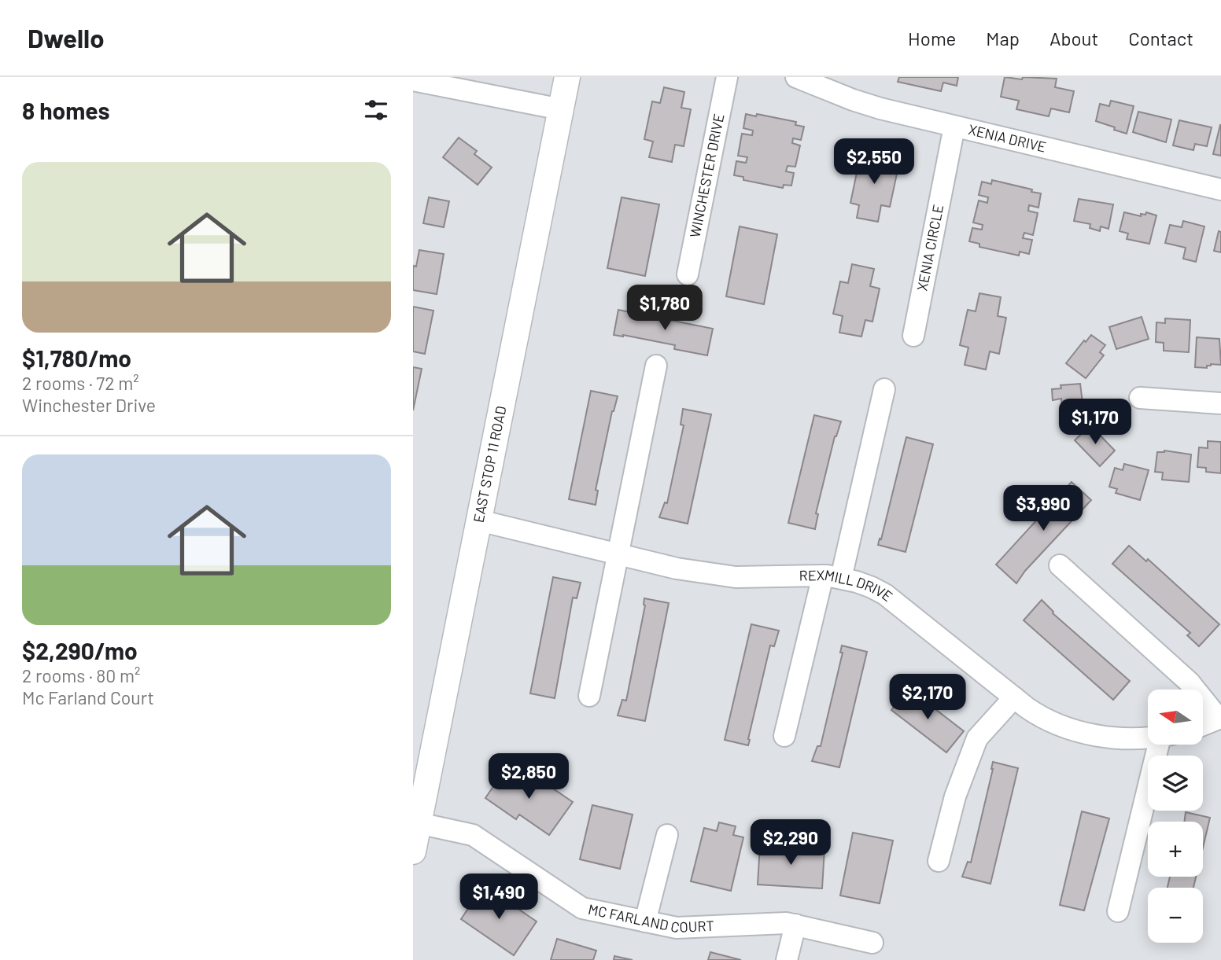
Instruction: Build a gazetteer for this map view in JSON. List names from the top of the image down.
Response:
{
  "streets": {
    "main road": ["EAST STOP 11 ROAD"],
    "street": [
      "XENIA DRIVE",
      "WINCHESTER DRIVE",
      "XENIA CIRCLE",
      "REXMILL DRIVE",
      "MC FARLAND COURT"
    ]
  },
  "crossings": [
    ["XENIA DRIVE", "XENIA CIRCLE"],
    ["EAST STOP 11 ROAD", "REXMILL DRIVE"],
    ["EAST STOP 11 ROAD", "MC FARLAND COURT"]
  ],
  "north": "left",
  "page": {
    "header": "Dwello",
    "nav": [
      "Home",
      "Map",
      "About",
      "Contact"
    ],
    "heading": "8 homes",
    "price": [
      "$2,550",
      "$1,780",
      "$1,170",
      "$3,990",
      "$2,170",
      "$2,850",
      "$2,290",
      "$1,490"
    ],
    "list": [
      {
        "name": "$1,780/mo",
        "note": "2 rooms · 72 m² · Winchester Drive"
      },
      {
        "name": "$2,290/mo",
        "note": "2 rooms · 80 m² · Mc Farland Court"
      }
    ],
    "map_buttons": ["+", "−"]
  }
}
